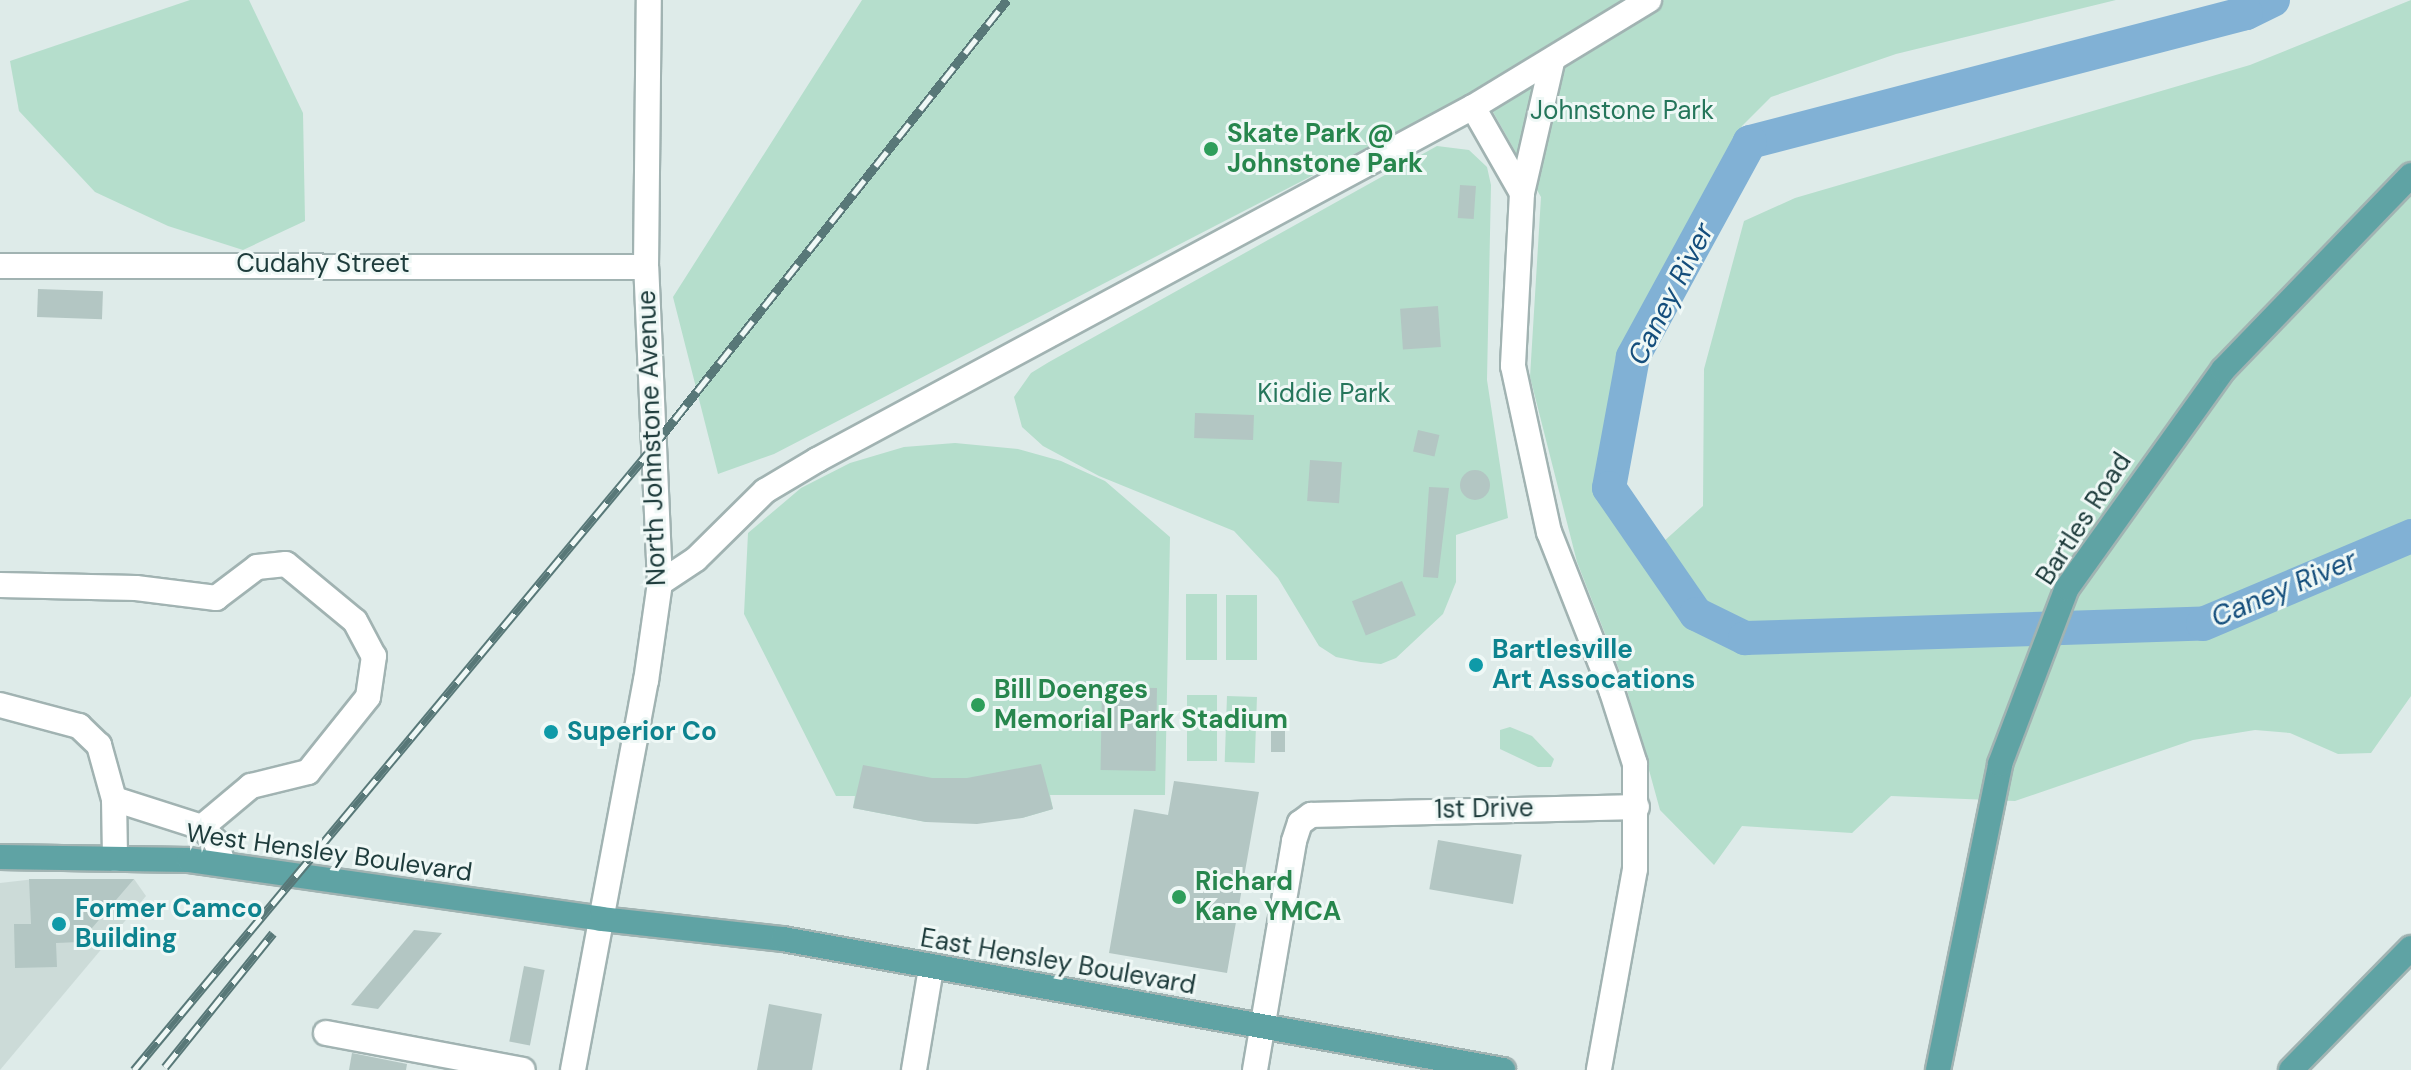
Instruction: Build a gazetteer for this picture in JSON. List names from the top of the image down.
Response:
{
  "streets": {
    "main road": ["Bartles Road", "West Hensley Boulevard", "East Hensley Boulevard"],
    "street": ["Cudahy Street", "North Johnstone Avenue", "1st Drive"]
  },
  "crossings": [
    ["Cudahy Street", "North Johnstone Avenue"],
    ["North Johnstone Avenue", "West Hensley Boulevard"],
    ["North Johnstone Avenue", "East Hensley Boulevard"],
    ["1st Drive", "East Hensley Boulevard"],
    ["West Hensley Boulevard", "East Hensley Boulevard"]
  ],
  "water": ["Caney River"],
  "parks": ["Johnstone Park", "Kiddie Park"],
  "places": [
    "Skate Park @ Johnstone Park",
    "Bartlesville Art Assocations",
    "Bill Doenges Memorial Park Stadium",
    "Superior Co",
    "Richard Kane YMCA",
    "Former Camco Building"
  ]
}
